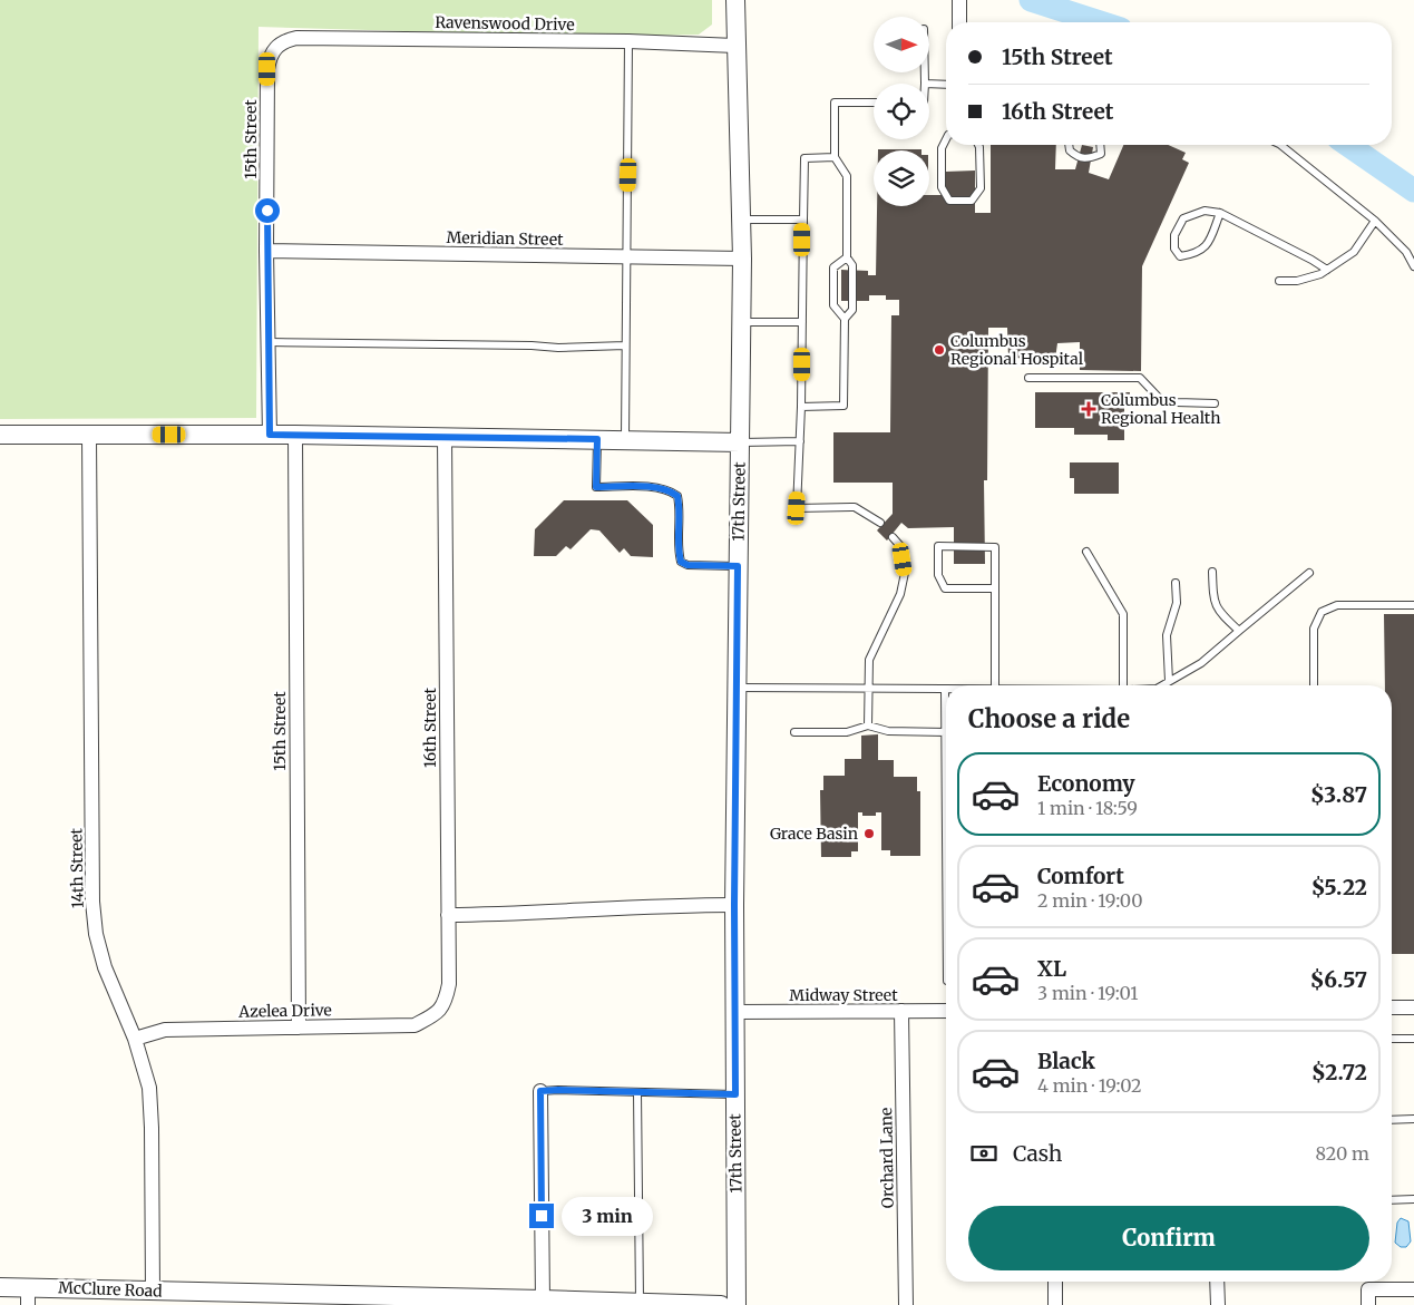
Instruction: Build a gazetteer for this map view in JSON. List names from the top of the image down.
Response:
{
  "streets": {
    "street": [
      "Ravenswood Drive",
      "15th Street",
      "Meridian Street",
      "17th Street",
      "16th Street",
      "14th Street",
      "Midway Street",
      "Azelea Drive",
      "Orchard Lane",
      "McClure Road"
    ]
  },
  "crossings": [
    ["Ravenswood Drive", "15th Street"],
    ["Ravenswood Drive", "17th Street"],
    ["15th Street", "Meridian Street"],
    ["15th Street", "Azelea Drive"],
    ["Meridian Street", "17th Street"],
    ["17th Street", "Midway Street"],
    ["16th Street", "Azelea Drive"],
    ["14th Street", "Azelea Drive"],
    ["14th Street", "McClure Road"],
    ["Midway Street", "Orchard Lane"]
  ],
  "places": {
    "other": ["Columbus Regional Hospital", "Grace Basin"],
    "health": ["Columbus Regional Health"]
  },
  "north": "right",
  "page": {
    "banner": ["15th Street", "16th Street"],
    "heading": "Choose a ride",
    "list": [
      {
        "name": "Economy",
        "note": "1 min · 18:59",
        "value": "$3.87"
      },
      {
        "name": "Comfort",
        "note": "2 min · 19:00",
        "value": "$5.22"
      },
      {
        "name": "XL",
        "note": "3 min · 19:01",
        "value": "$6.57"
      },
      {
        "name": "Black",
        "note": "4 min · 19:02",
        "value": "$2.72"
      }
    ],
    "pay": ["Cash", "820 m"],
    "buttons": "Confirm",
    "bubble": "3 min"
  }
}
